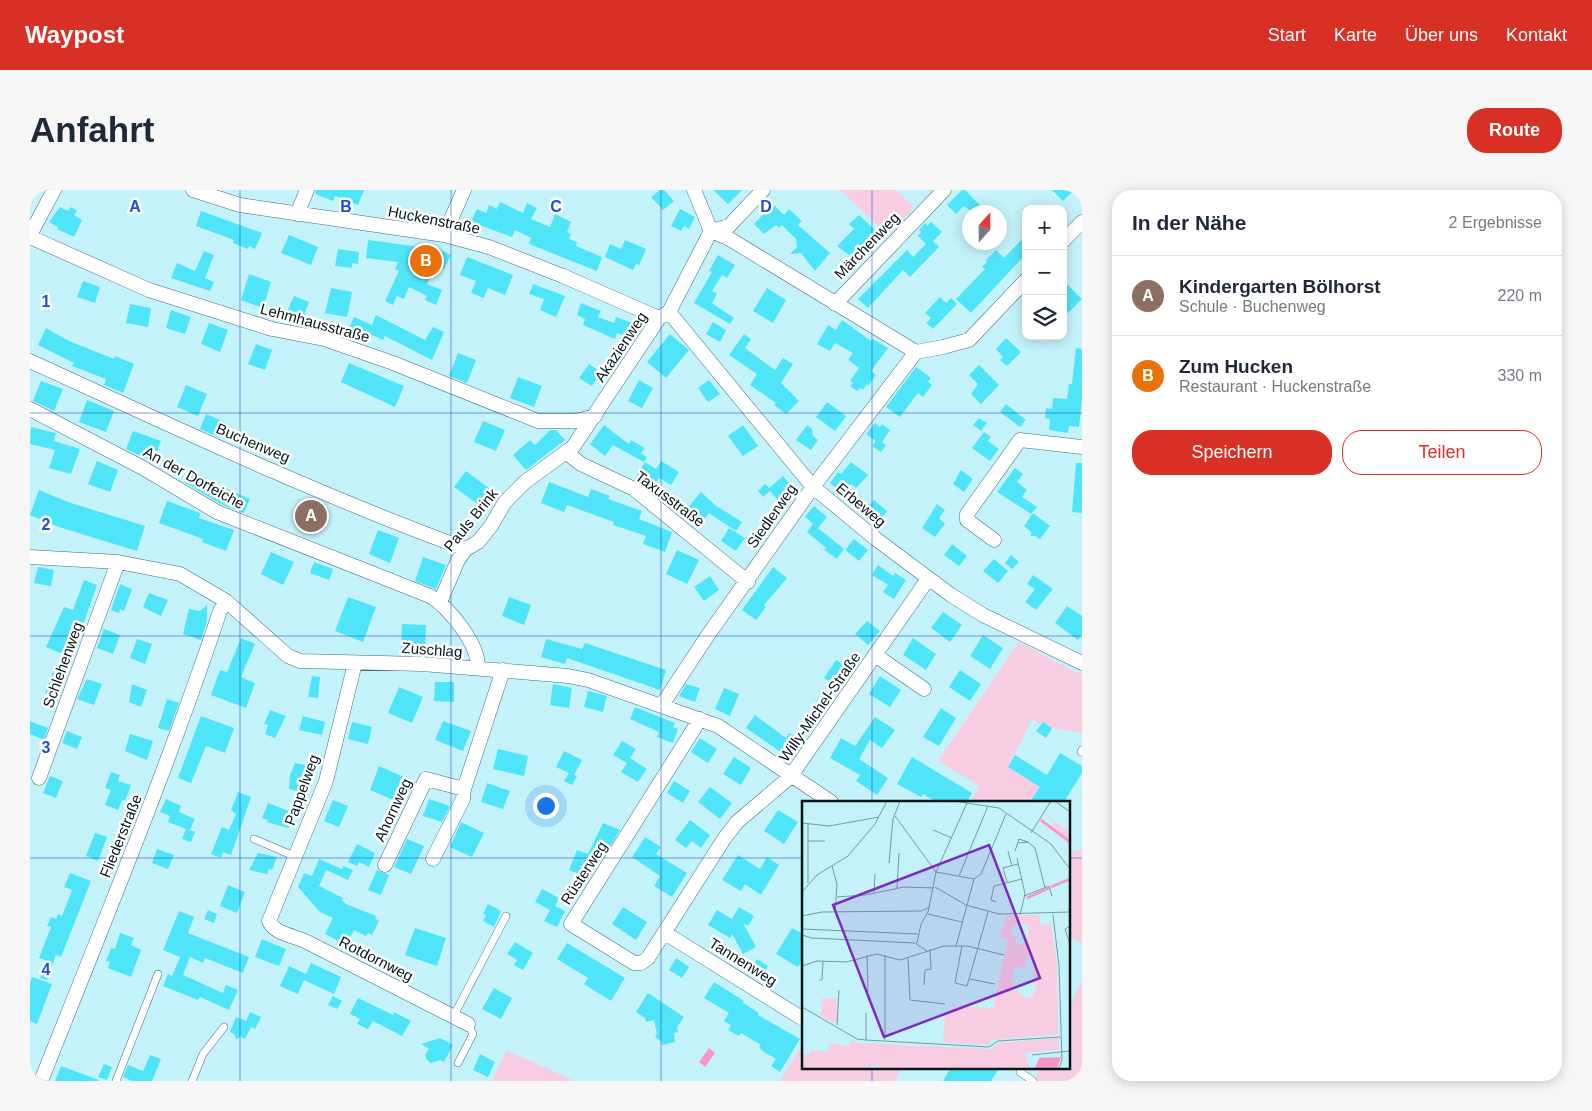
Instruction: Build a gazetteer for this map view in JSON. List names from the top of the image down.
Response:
{
  "streets": {
    "street": [
      "Huckenstraße",
      "Märchenweg",
      "Lehmhausstraße",
      "Akazienweg",
      "Buchenweg",
      "An der Dorfeiche",
      "Taxusstraße",
      "Erbeweg",
      "Siedlerweg",
      "Pauls Brink",
      "Zuschlag",
      "Schlehenweg",
      "Willy-Michel-Straße",
      "Pappelweg",
      "Ahornweg",
      "Fliederstraße",
      "Rüsterweg",
      "Rotdornweg",
      "Tannenweg"
    ]
  },
  "crossings": [
    ["Huckenstraße", "Akazienweg"],
    ["Huckenstraße", "Erbeweg"],
    ["Lehmhausstraße", "Akazienweg"],
    ["Akazienweg", "Taxusstraße"],
    ["Akazienweg", "Erbeweg"],
    ["Akazienweg", "Pauls Brink"],
    ["Buchenweg", "Pauls Brink"],
    ["An der Dorfeiche", "Pauls Brink"],
    ["Taxusstraße", "Siedlerweg"],
    ["Taxusstraße", "Pauls Brink"],
    ["Erbeweg", "Siedlerweg"],
    ["Erbeweg", "Willy-Michel-Straße"],
    ["Siedlerweg", "Zuschlag"],
    ["Zuschlag", "Schlehenweg"],
    ["Zuschlag", "Willy-Michel-Straße"],
    ["Zuschlag", "Pappelweg"],
    ["Zuschlag", "Fliederstraße"],
    ["Zuschlag", "Rüsterweg"],
    ["Willy-Michel-Straße", "Rüsterweg"],
    ["Pappelweg", "Rotdornweg"],
    ["Rüsterweg", "Tannenweg"]
  ],
  "north": "top",
  "page": {
    "header": "Waypost",
    "nav": [
      "Start",
      "Karte",
      "Über uns",
      "Kontakt"
    ],
    "buttons": [
      "Route",
      ["Speichern", "Teilen"]
    ],
    "title": "Anfahrt",
    "heading": ["In der Nähe", "2 Ergebnisse"],
    "map_buttons": ["+", "−"],
    "pins": ["B", "A"],
    "list": [
      {
        "mark": "A",
        "name": "Kindergarten Bölhorst",
        "note": "Schule · Buchenweg",
        "value": "220 m"
      },
      {
        "mark": "B",
        "name": "Zum Hucken",
        "note": "Restaurant · Huckenstraße",
        "value": "330 m"
      }
    ]
  },
  "grid": {
    "columns": [
      "A",
      "B",
      "C",
      "D"
    ],
    "rows": [
      "1",
      "2",
      "3",
      "4"
    ]
  }
}
